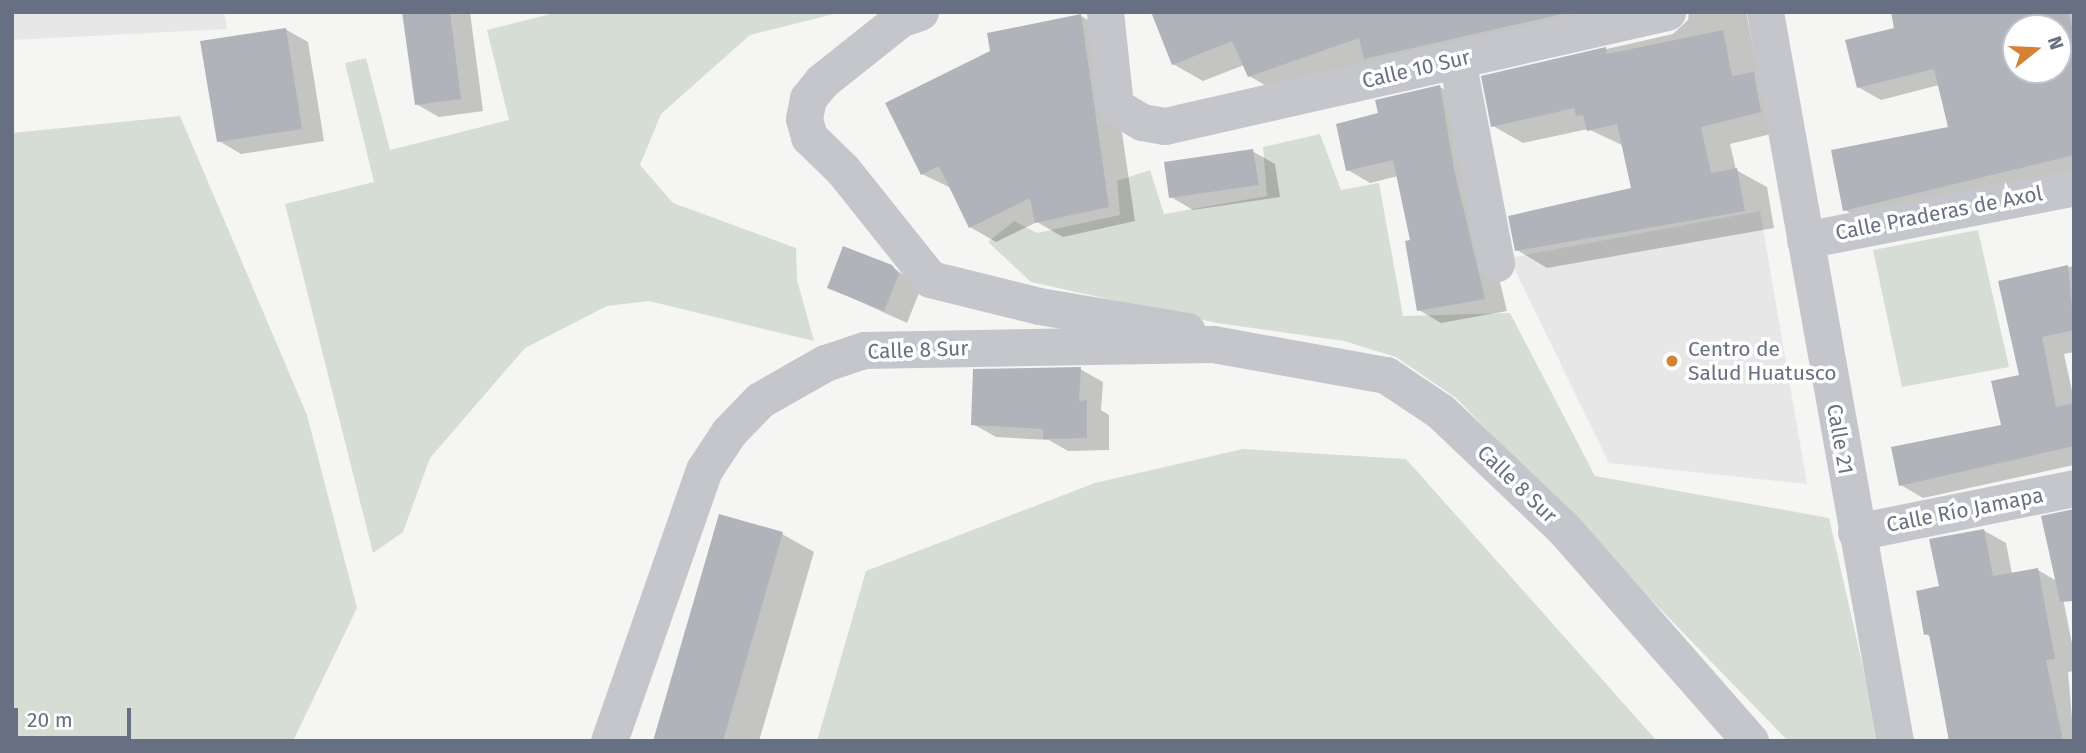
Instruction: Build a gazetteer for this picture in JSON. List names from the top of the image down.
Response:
{
  "streets": {
    "street": [
      "Calle 10 Sur",
      "Calle Praderas de Axol",
      "Calle 8 Sur",
      "Calle 21",
      "Calle Río Jamapa"
    ]
  },
  "crossings": [
    ["Calle Praderas de Axol", "Calle 21"],
    ["Calle 21", "Calle Río Jamapa"]
  ],
  "places": ["Centro de Salud Huatusco"],
  "scale_bar": "20 m",
  "north": "right"
}
